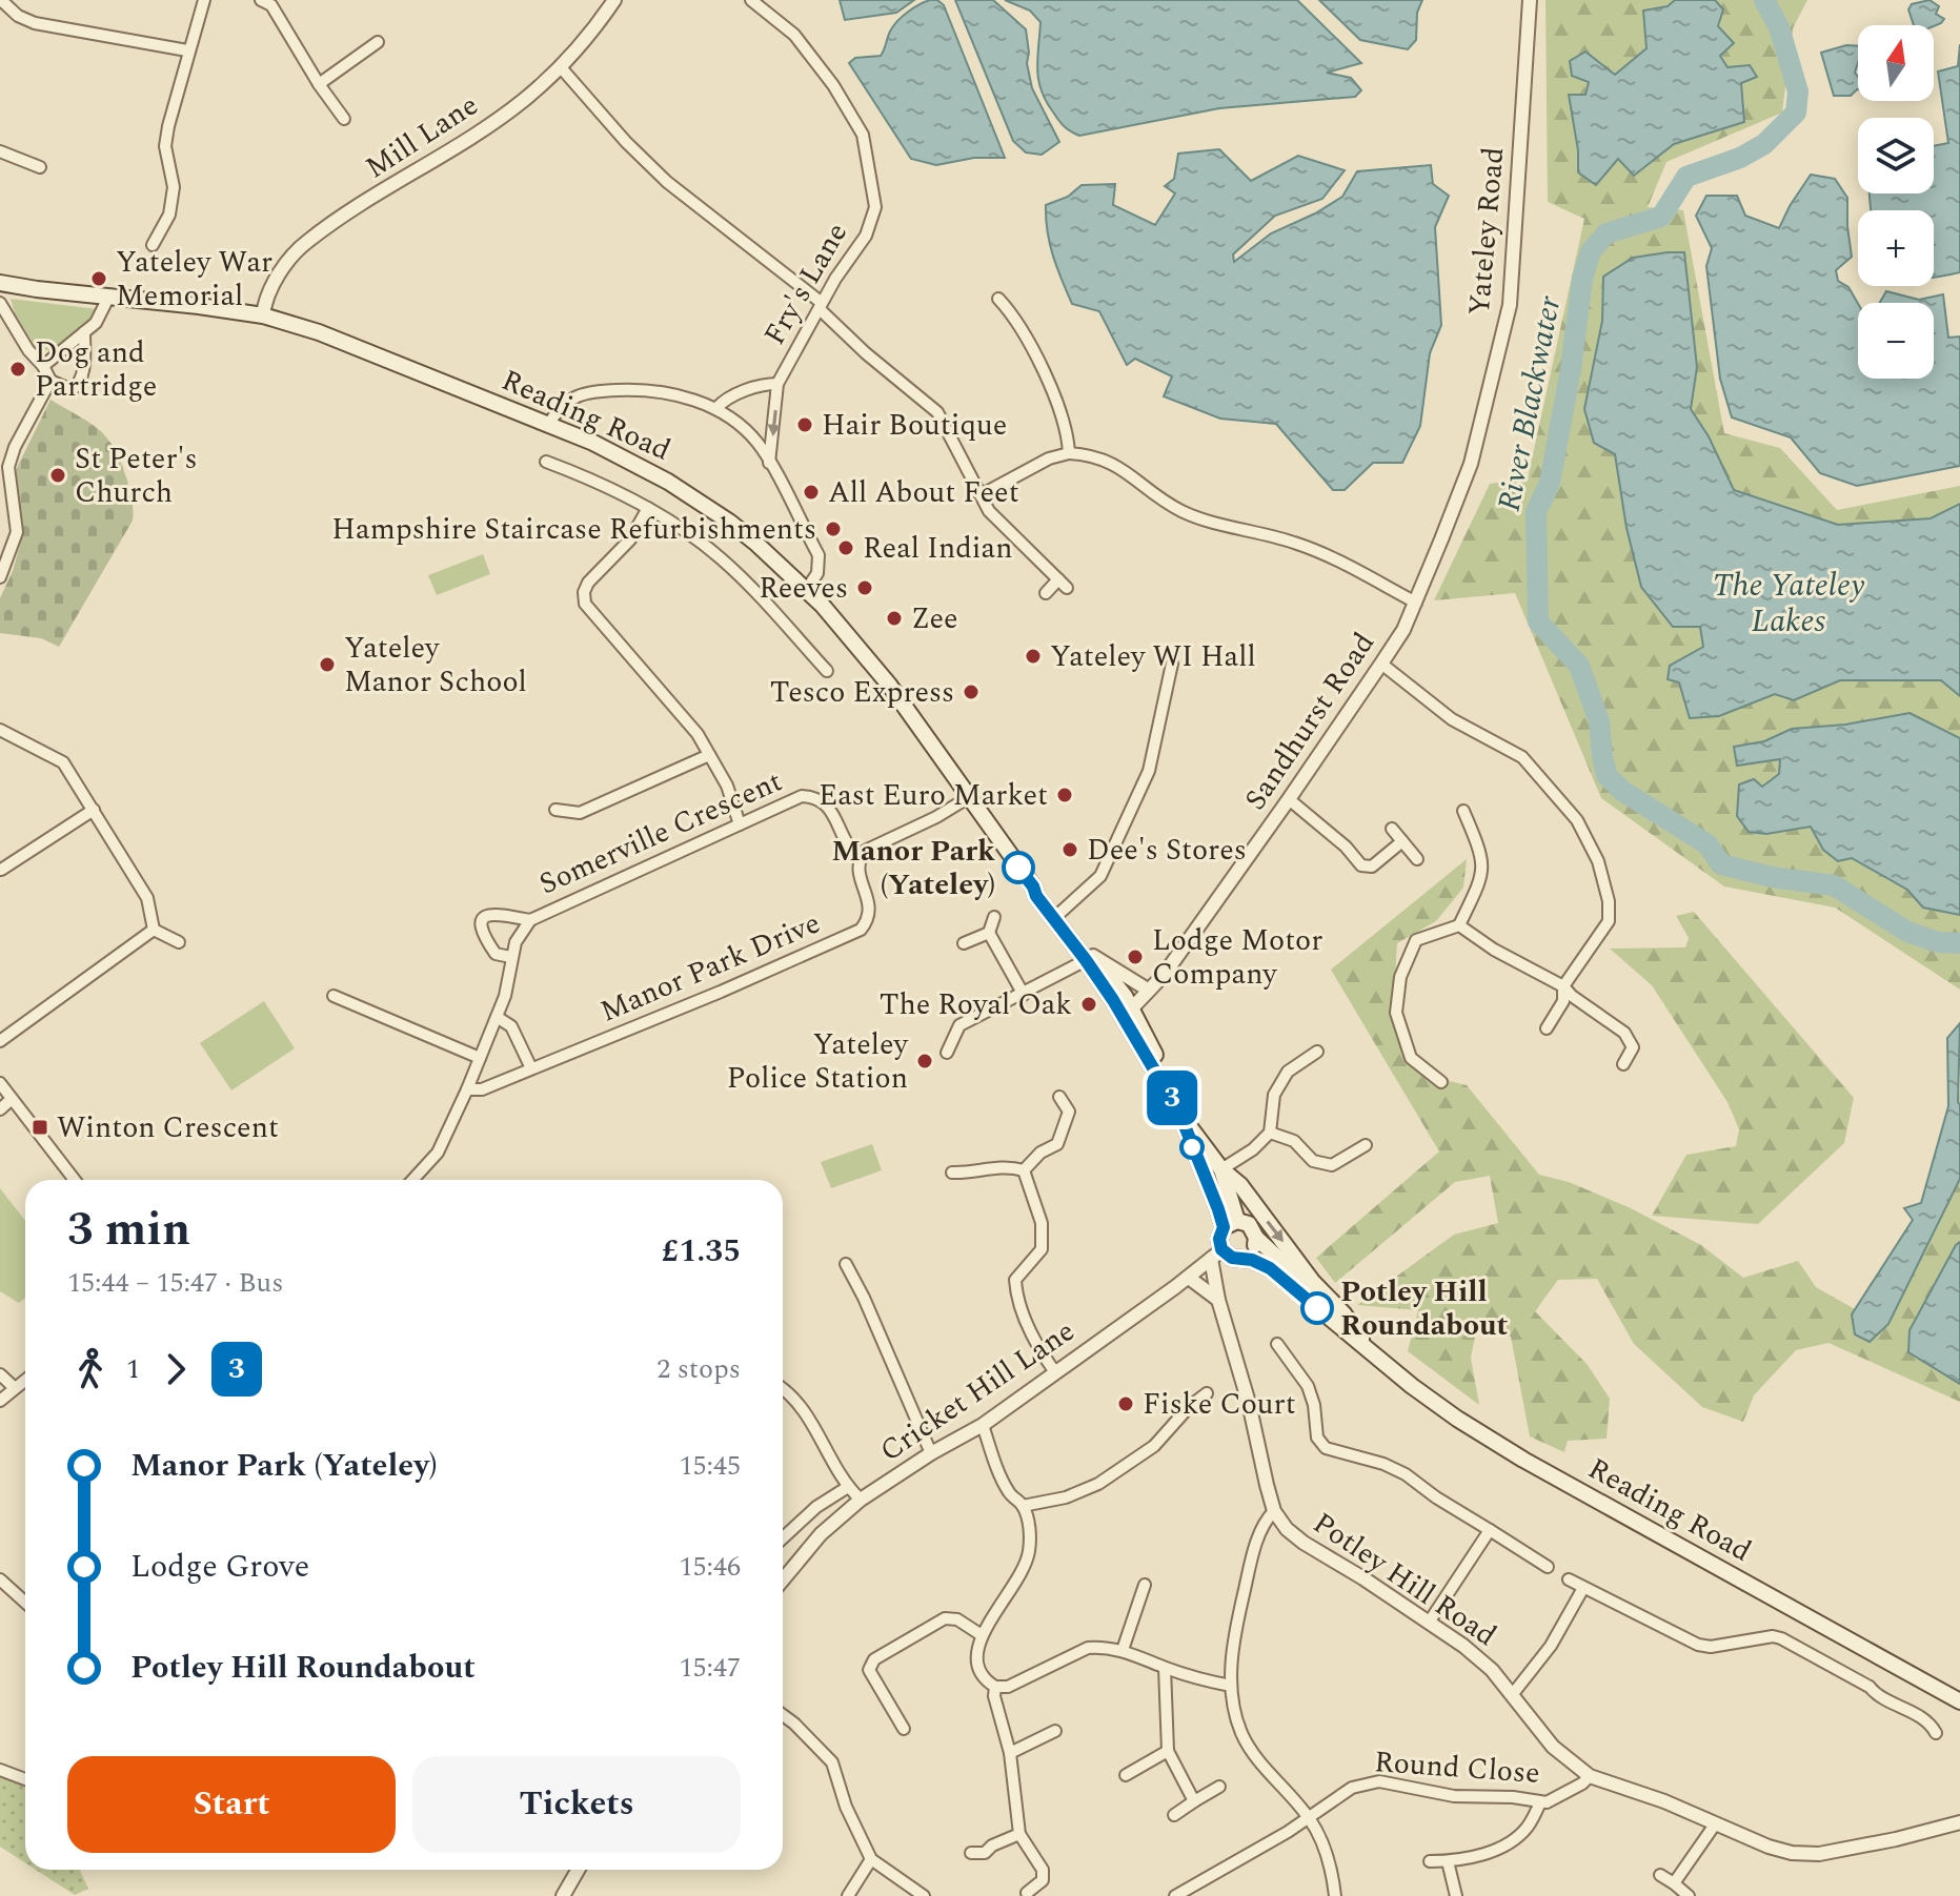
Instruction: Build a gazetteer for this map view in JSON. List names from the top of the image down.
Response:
{
  "streets": {
    "main road": ["Reading Road"],
    "street": [
      "Mill Lane",
      "Yateley Road",
      "Fry's Lane",
      "Sandhurst Road",
      "Somerville Crescent",
      "Manor Park Drive",
      "Cricket Hill Lane",
      "Potley Hill Road",
      "Round Close"
    ]
  },
  "crossings": [
    ["Mill Lane", "Reading Road"],
    ["Yateley Road", "Sandhurst Road"],
    ["Reading Road", "Sandhurst Road"],
    ["Reading Road", "Cricket Hill Lane"],
    ["Reading Road", "Potley Hill Road"],
    ["Somerville Crescent", "Manor Park Drive"],
    ["Cricket Hill Lane", "Potley Hill Road"],
    ["Potley Hill Road", "Round Close"]
  ],
  "water": ["River Blackwater", "The Yateley Lakes"],
  "places": {
    "other": [
      "Yateley War Memorial",
      "Dog and Partridge",
      "Hair Boutique",
      "St Peter's Church",
      "All About Feet",
      "Hampshire Staircase Refurbishments",
      "Real Indian",
      "Reeves",
      "Zee",
      "Yateley WI Hall",
      "Yateley Manor School",
      "Tesco Express",
      "East Euro Market",
      "Dee's Stores",
      "Manor Park (Yateley)",
      "Lodge Motor Company",
      "The Royal Oak",
      "Yateley Police Station",
      "Potley Hill Roundabout",
      "Fiske Court"
    ],
    "transit": ["Winton Crescent"]
  },
  "lines": ["bus line 3"],
  "north": "top",
  "page": {
    "on_map": "3",
    "map_buttons": ["+", "−"],
    "heading": ["3 min", "15:44 – 15:47 · Bus", "£1.35"],
    "legs": ["1", "3", "2 stops"],
    "list": [
      {
        "name": "Manor Park (Yateley)",
        "value": "15:45"
      },
      {
        "name": "Lodge Grove",
        "value": "15:46"
      },
      {
        "name": "Potley Hill Roundabout",
        "value": "15:47"
      }
    ],
    "buttons": ["Start", "Tickets"]
  }
}
